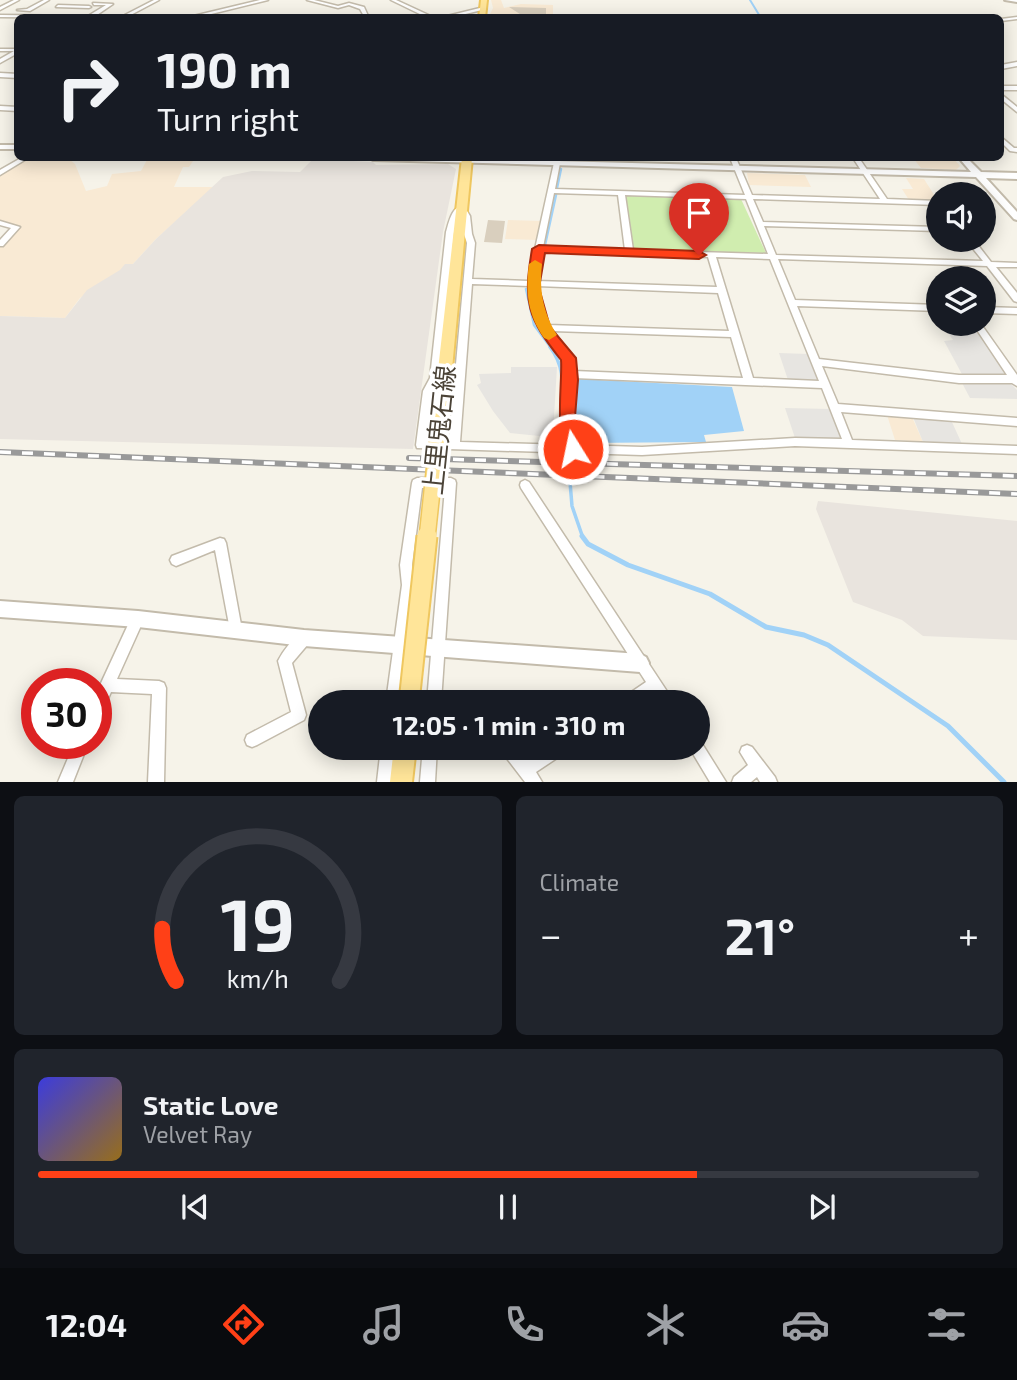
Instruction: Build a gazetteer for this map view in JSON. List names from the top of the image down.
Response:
{
  "streets": {
    "main road": ["上里鬼石線"]
  },
  "page": {
    "turn": ["190 m", "Turn right"],
    "limit": "30",
    "trip": "12:05 · 1 min · 310 m",
    "tile": "Climate",
    "heat": ["−", "21°", "+"],
    "song": ["Static Love", "Velvet Ray"],
    "tabs": "12:04",
    "gauge": ["19", "km/h"]
  }
}
